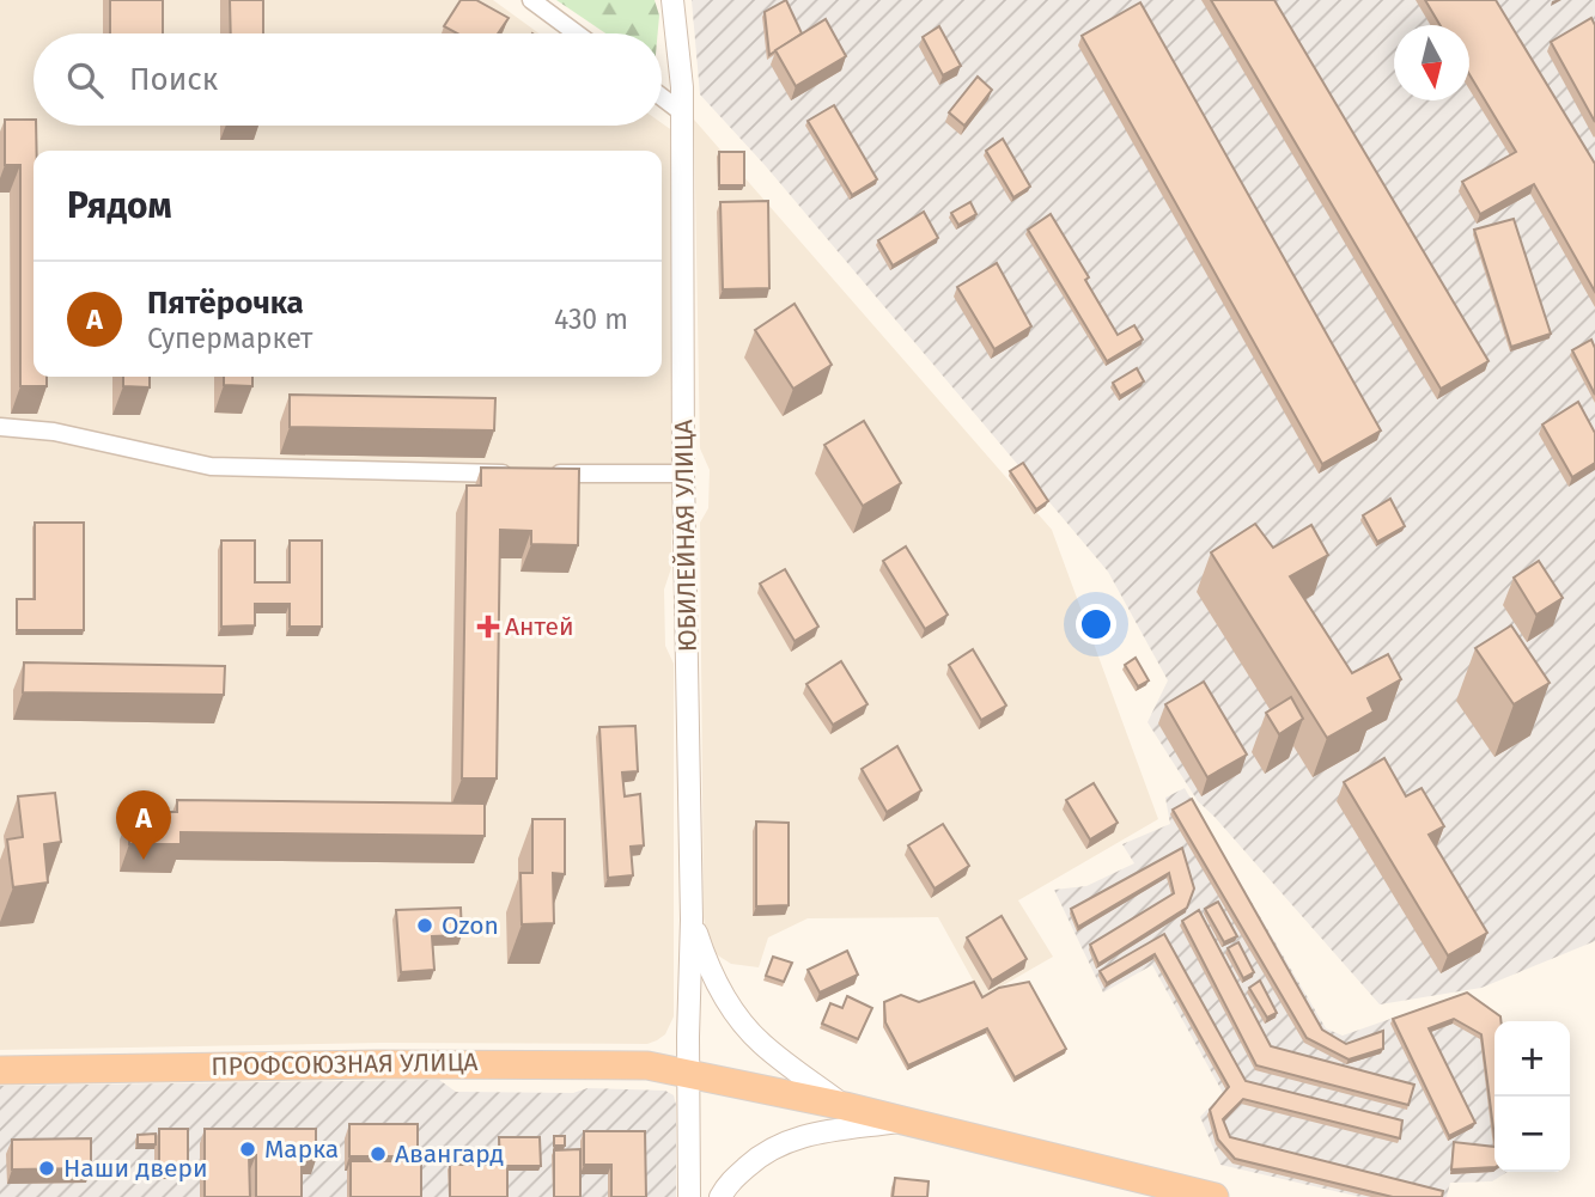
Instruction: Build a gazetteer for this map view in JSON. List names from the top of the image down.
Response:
{
  "streets": {
    "highway": ["ПРОФСОЮЗНАЯ УЛИЦА"],
    "street": ["ЮБИЛЕЙНАЯ УЛИЦА"]
  },
  "crossings": [
    ["ЮБИЛЕЙНАЯ УЛИЦА", "ПРОФСОЮЗНАЯ УЛИЦА"]
  ],
  "places": {
    "health": ["Антей"],
    "other": [
      "Ozon",
      "Марка",
      "Авангард",
      "Наши двери"
    ]
  },
  "north": "bottom",
  "page": {
    "search": "Поиск",
    "heading": "Рядом",
    "list": [
      {
        "mark": "A",
        "name": "Пятёрочка",
        "note": "Супермаркет",
        "value": "430 m"
      }
    ],
    "pins": "A",
    "map_buttons": ["+", "−"]
  }
}
